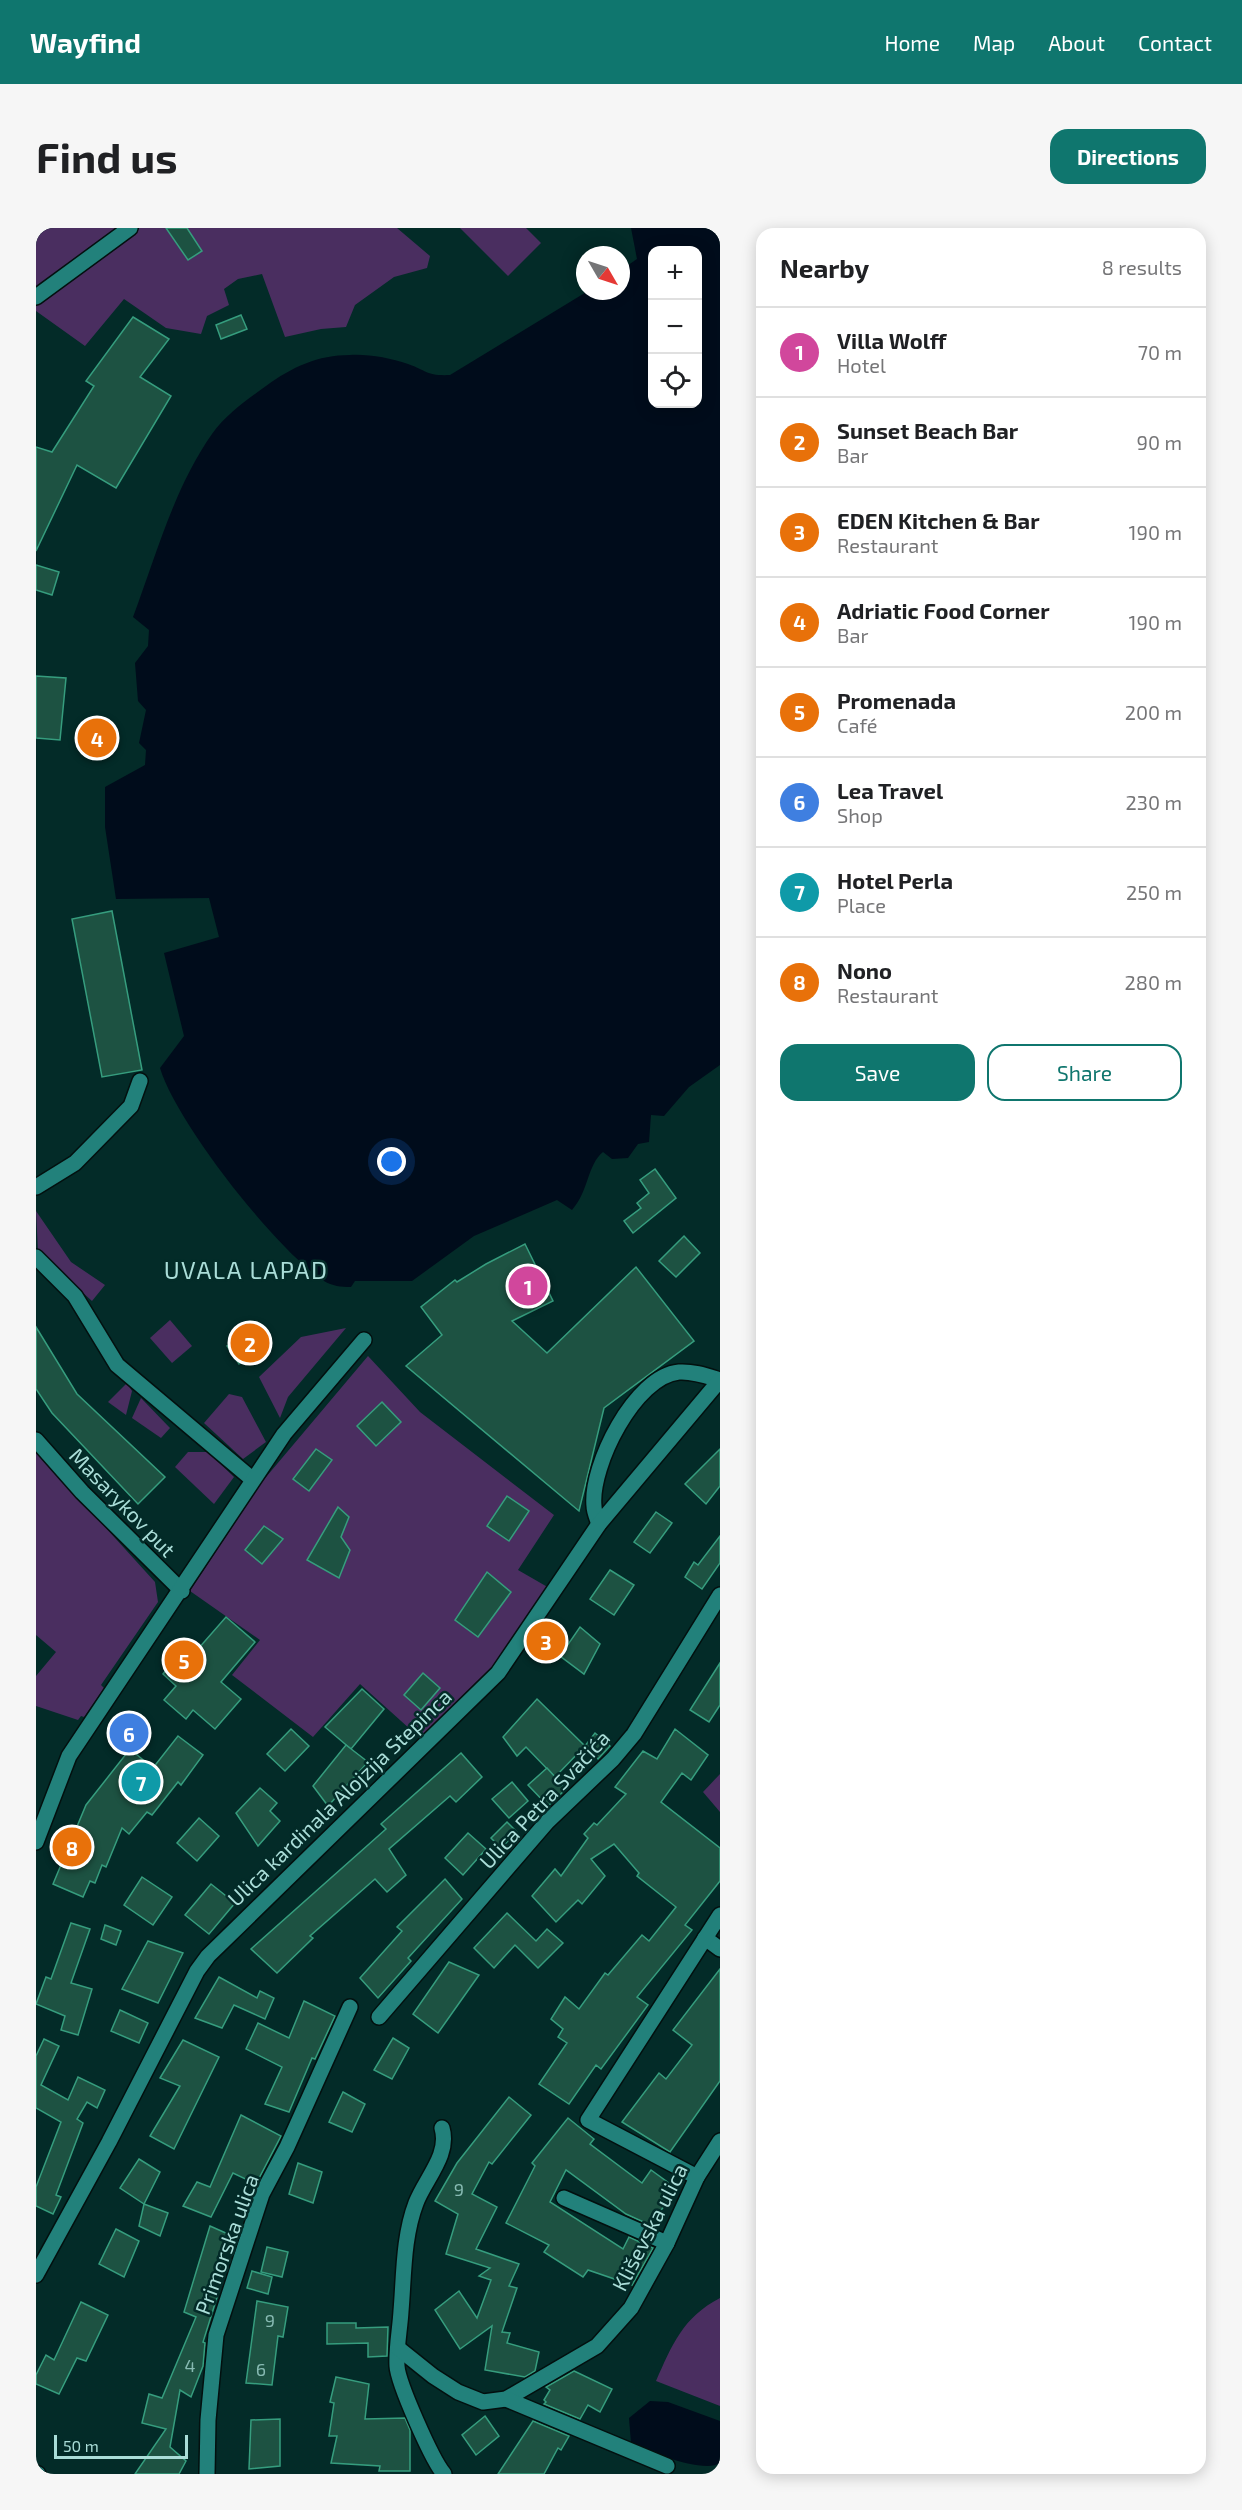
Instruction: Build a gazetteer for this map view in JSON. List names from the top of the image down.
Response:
{
  "streets": {
    "street": [
      "Masarykov put",
      "Ulica kardinala Alojzija Stepinca",
      "Ulica Petra Svačića",
      "Kliševska ulica",
      "Primorska ulica"
    ]
  },
  "districts": ["UVALA LAPAD"],
  "house_numbers": [
    "9",
    "9",
    "4",
    "6"
  ],
  "scale_bar": "50 m",
  "north": "bottom right",
  "page": {
    "header": "Wayfind",
    "nav": [
      "Home",
      "Map",
      "About",
      "Contact"
    ],
    "buttons": [
      "Directions",
      ["Save", "Share"]
    ],
    "title": "Find us",
    "heading": ["Nearby", "8 results"],
    "map_buttons": ["+", "−"],
    "list": [
      {
        "mark": "1",
        "name": "Villa Wolff",
        "note": "Hotel",
        "value": "70 m"
      },
      {
        "mark": "2",
        "name": "Sunset Beach Bar",
        "note": "Bar",
        "value": "90 m"
      },
      {
        "mark": "3",
        "name": "EDEN Kitchen & Bar",
        "note": "Restaurant",
        "value": "190 m"
      },
      {
        "mark": "4",
        "name": "Adriatic Food Corner",
        "note": "Bar",
        "value": "190 m"
      },
      {
        "mark": "5",
        "name": "Promenada",
        "note": "Café",
        "value": "200 m"
      },
      {
        "mark": "6",
        "name": "Lea Travel",
        "note": "Shop",
        "value": "230 m"
      },
      {
        "mark": "7",
        "name": "Hotel Perla",
        "note": "Place",
        "value": "250 m"
      },
      {
        "mark": "8",
        "name": "Nono",
        "note": "Restaurant",
        "value": "280 m"
      }
    ],
    "pins": [
      "4",
      "1",
      "2",
      "3",
      "5",
      "6",
      "7",
      "8"
    ],
    "scale": "50 m"
  }
}
